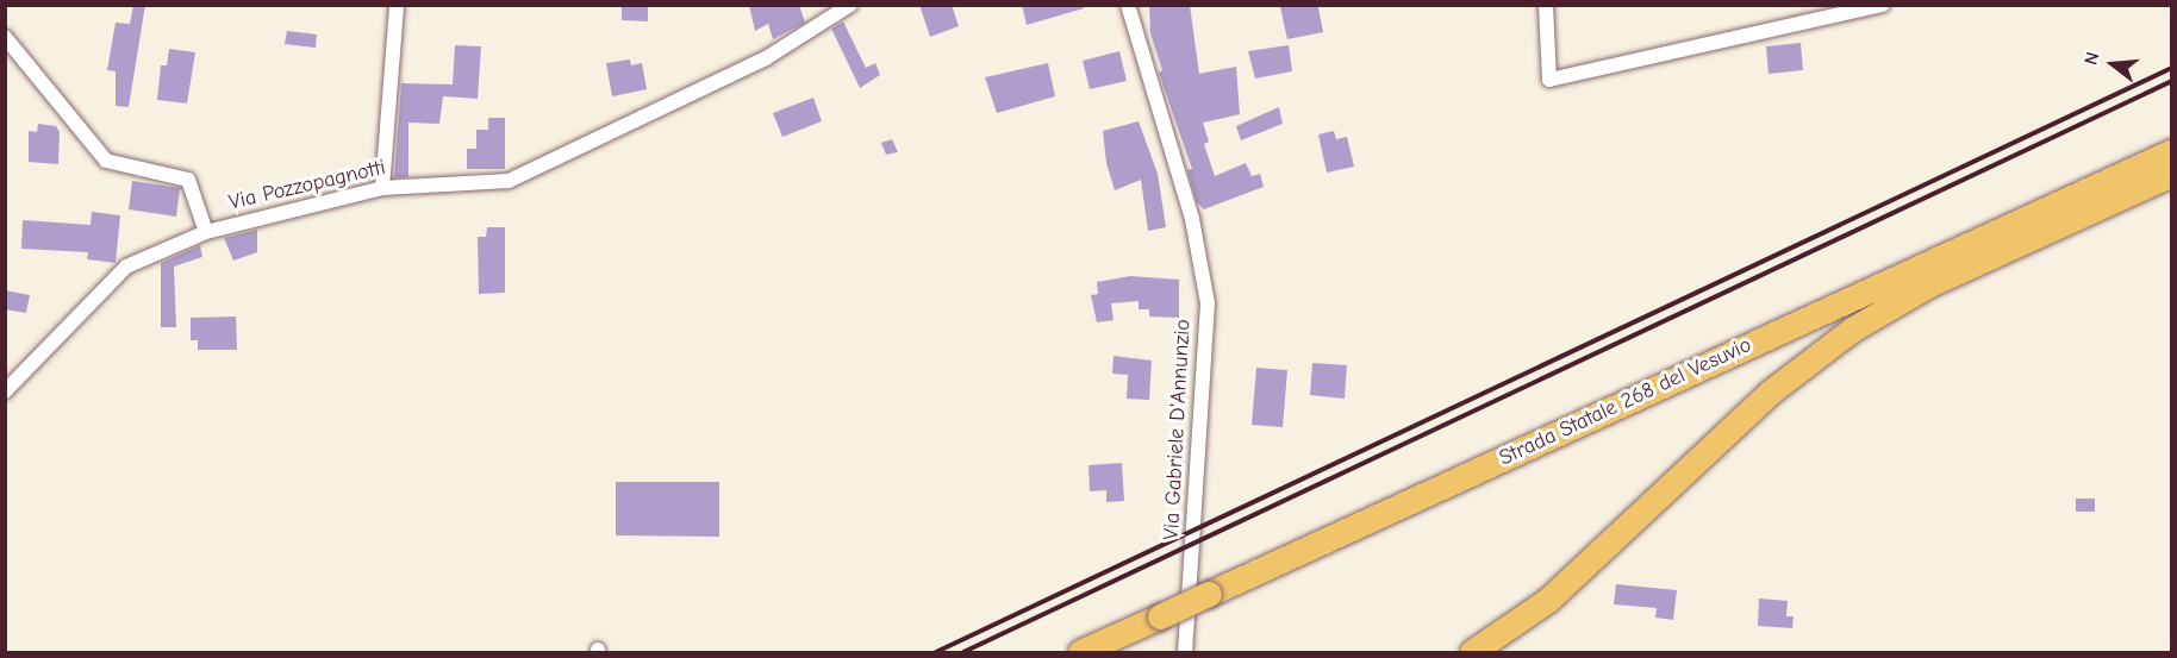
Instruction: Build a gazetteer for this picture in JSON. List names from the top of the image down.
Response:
{
  "streets": {
    "highway": ["Strada Statale 268 del Vesuvio"],
    "street": ["Via Pozzopagnotti", "Via Gabriele D'Annunzio"]
  },
  "north": "left"
}
